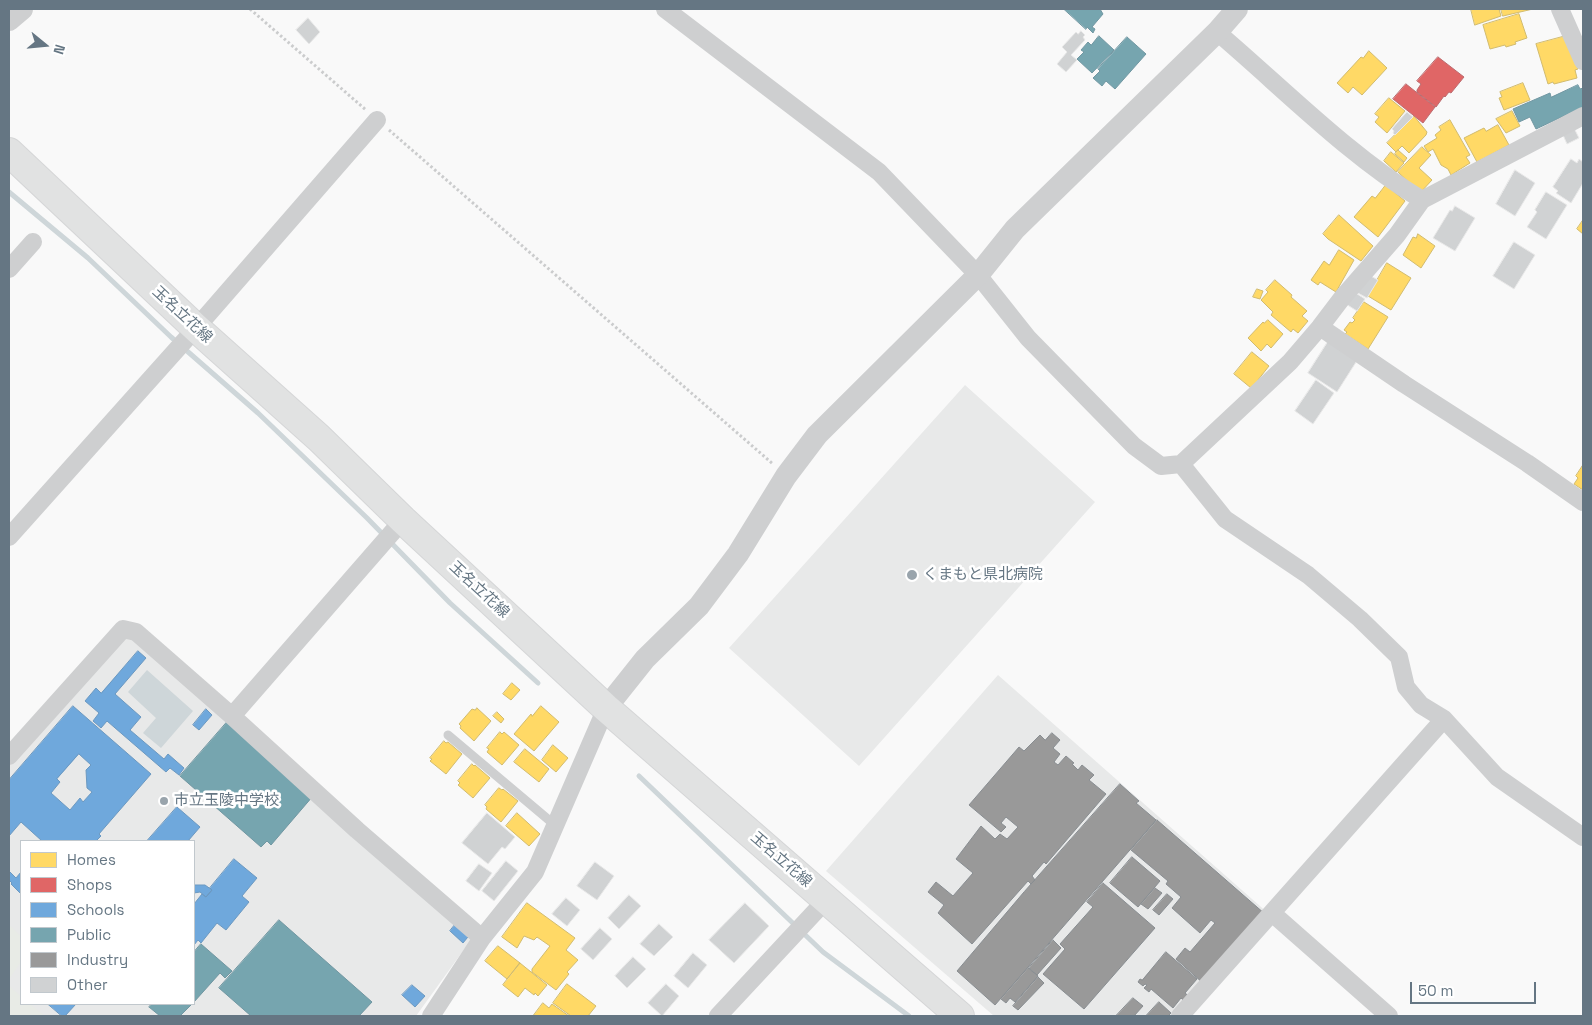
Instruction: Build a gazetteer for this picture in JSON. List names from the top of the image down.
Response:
{
  "streets": {
    "main road": ["玉名立花線"]
  },
  "places": ["くまもと県北病院", "市立玉陵中学校"],
  "legend": [
    "Homes",
    "Shops",
    "Schools",
    "Public",
    "Industry",
    "Other"
  ],
  "scale_bar": "50 m",
  "north": "right"
}
